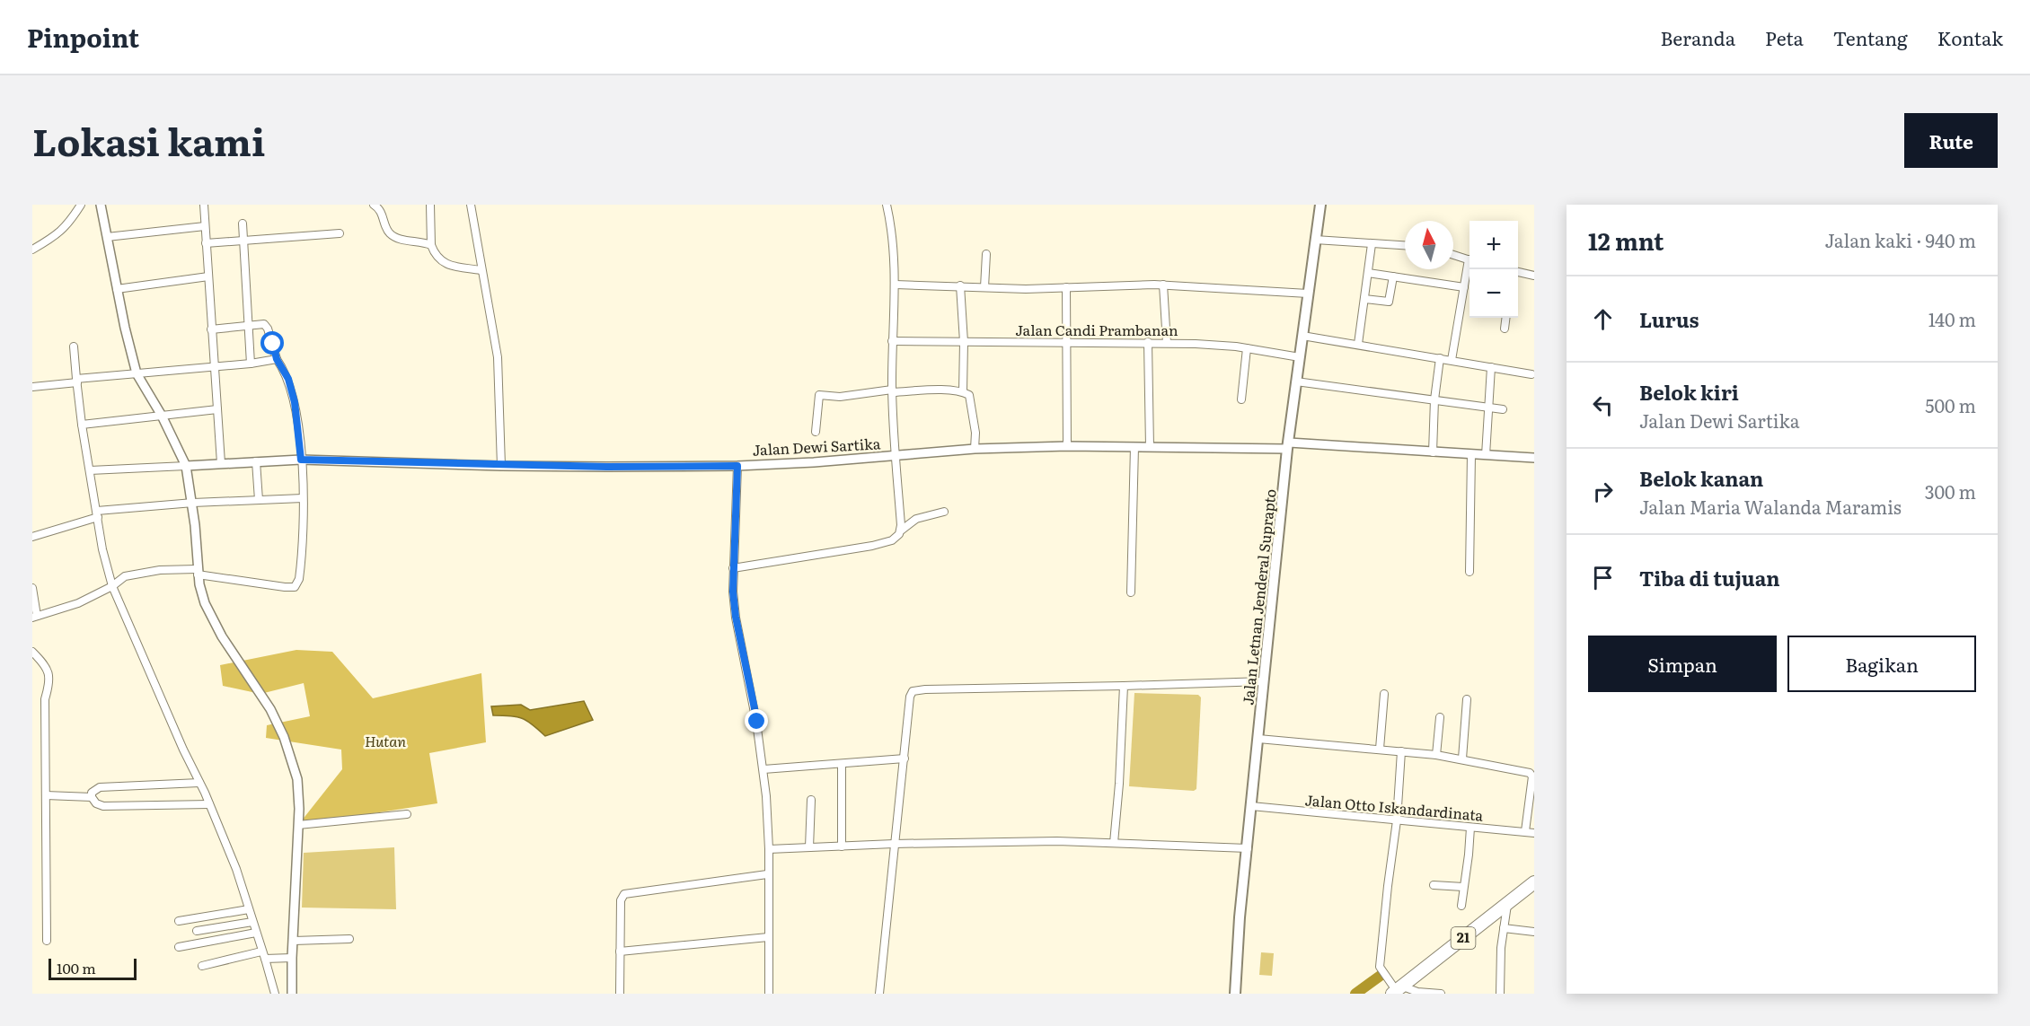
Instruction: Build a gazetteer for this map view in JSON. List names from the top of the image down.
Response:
{
  "streets": {
    "highway": ["21"],
    "main road": ["Jalan Letnan Jenderal Suprapto"],
    "street": ["Jalan Candi Prambanan", "Jalan Dewi Sartika", "Jalan Otto Iskandardinata"]
  },
  "crossings": [
    ["Jalan Candi Prambanan", "Jalan Letnan Jenderal Suprapto"],
    ["Jalan Dewi Sartika", "Jalan Letnan Jenderal Suprapto"],
    ["Jalan Letnan Jenderal Suprapto", "Jalan Otto Iskandardinata"]
  ],
  "parks": ["Hutan"],
  "scale_bar": "100 m",
  "north": "top",
  "page": {
    "header": "Pinpoint",
    "nav": [
      "Beranda",
      "Peta",
      "Tentang",
      "Kontak"
    ],
    "title": "Lokasi kami",
    "buttons": [
      "Rute",
      ["Simpan", "Bagikan"]
    ],
    "heading": ["12 mnt", "Jalan kaki · 940 m"],
    "map_buttons": ["+", "−"],
    "list": [
      ["Lurus", "140 m"],
      ["Belok kiri", "Jalan Dewi Sartika", "500 m"],
      ["Belok kanan", "Jalan Maria Walanda Maramis", "300 m"],
      "Tiba di tujuan"
    ],
    "scale": "100 m"
  }
}
